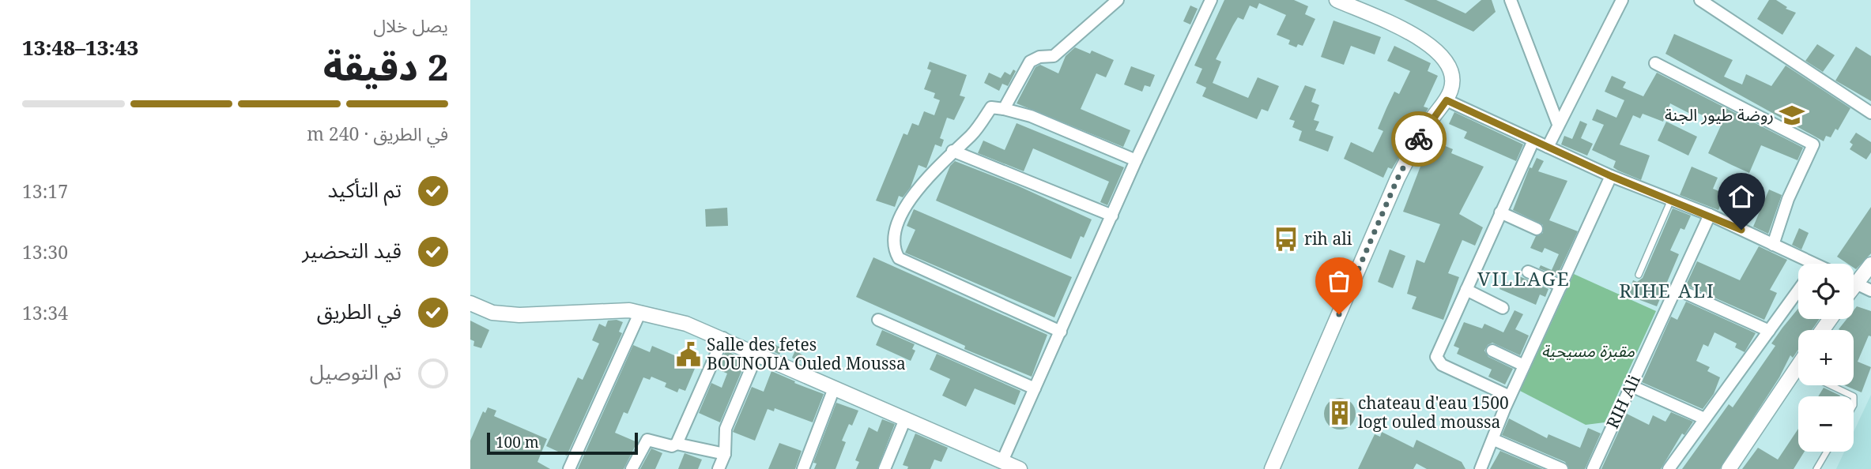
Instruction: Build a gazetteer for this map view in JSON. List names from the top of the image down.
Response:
{
  "streets": {
    "street": ["RIH Ali"]
  },
  "districts": ["VILLAGE", "RIHE ALI"],
  "parks": ["مقبرة مسيحية"],
  "places": {
    "school or university": ["روضة طيور الجنة"],
    "bus stop": ["rih ali"],
    "public building": ["Salle des fetes BOUNOUA Ouled Moussa"],
    "building": ["chateau d'eau 1500 logt ouled moussa"]
  },
  "scale_bar": "100 m",
  "page": {
    "heading": ["2 دقيقة", "يصل خلال", "13:43–13:48"],
    "bar": "في الطريق · 240 m",
    "list": [
      ["تم التأكيد", "13:17"],
      ["قيد التحضير", "13:30"],
      ["في الطريق", "13:34"],
      "تم التوصيل"
    ],
    "map_buttons": ["+", "−"],
    "scale": "100 m"
  }
}
